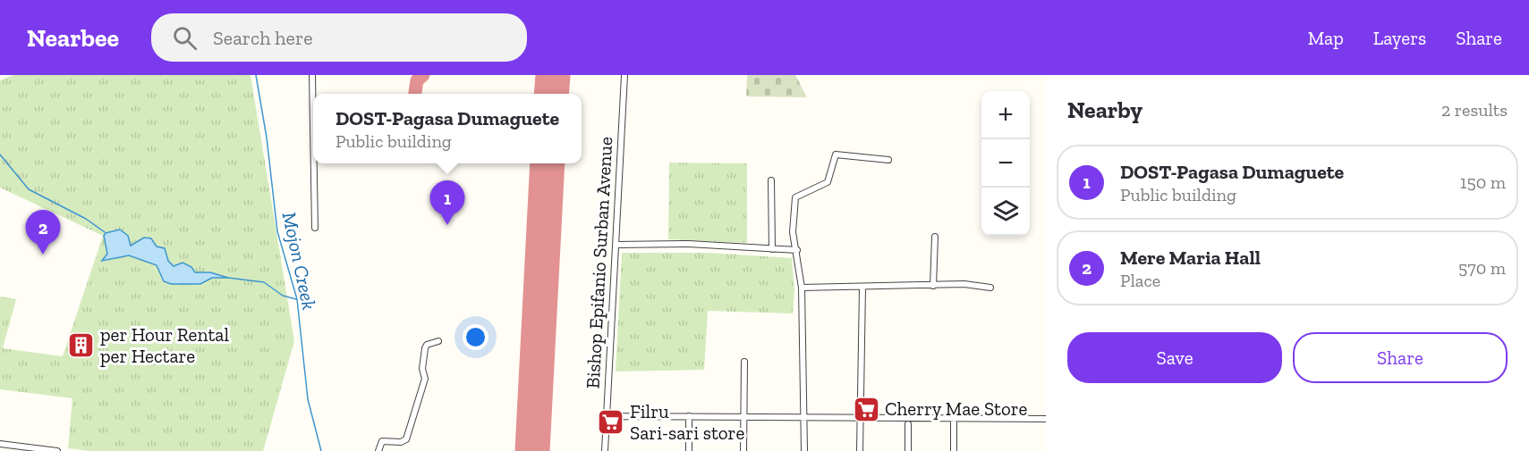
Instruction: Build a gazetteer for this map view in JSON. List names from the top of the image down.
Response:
{
  "streets": {
    "street": ["Bishop Epifanio Surban Avenue"]
  },
  "water": ["Mojon Creek"],
  "places": {
    "building": ["per Hour Rental per Hectare"],
    "supermarket": ["Cherry Mae Store", "Filru Sari-sari store"]
  },
  "page": {
    "header": "Nearbee",
    "search": "Search here",
    "nav": ["Map", "Layers", "Share"],
    "heading": ["Nearby", "2 results"],
    "map_buttons": ["+", "−"],
    "popup": ["DOST-Pagasa Dumaguete", "Public building"],
    "list": [
      {
        "mark": "1",
        "name": "DOST-Pagasa Dumaguete",
        "note": "Public building",
        "value": "150 m"
      },
      {
        "mark": "2",
        "name": "Mere Maria Hall",
        "note": "Place",
        "value": "570 m"
      }
    ],
    "pins": ["1", "2"],
    "buttons": ["Save", "Share"]
  }
}
